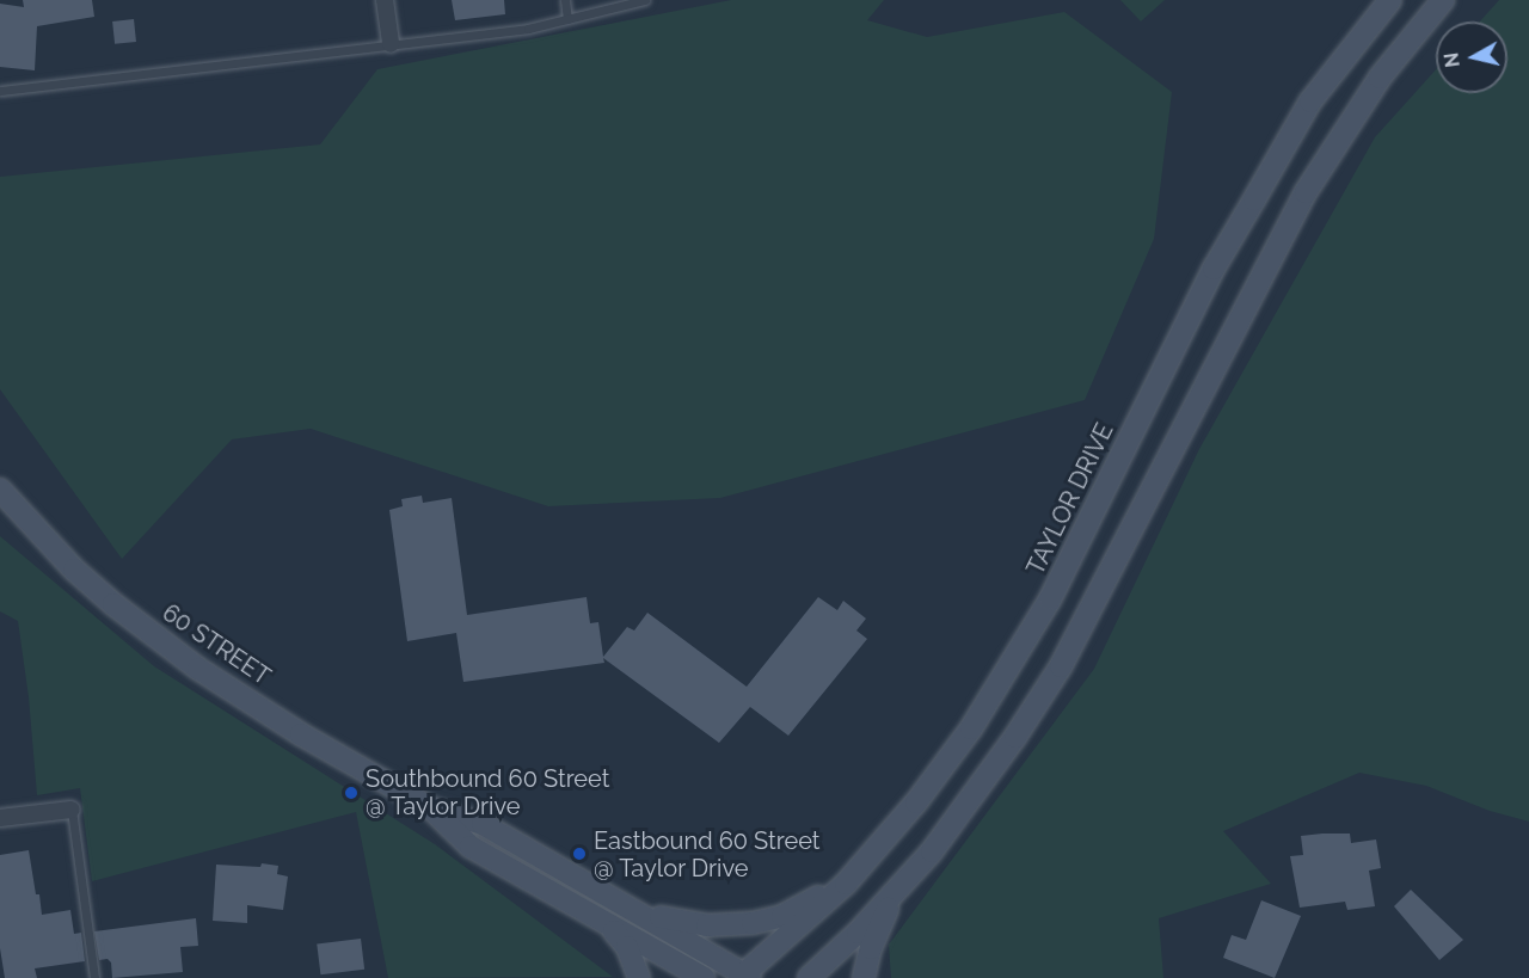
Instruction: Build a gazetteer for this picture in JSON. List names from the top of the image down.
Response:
{
  "streets": {
    "main road": ["TAYLOR DRIVE", "60 STREET"]
  },
  "crossings": [
    ["TAYLOR DRIVE", "60 STREET"]
  ],
  "places": ["Southbound 60 Street @ Taylor Drive", "Eastbound 60 Street @ Taylor Drive"],
  "north": "left"
}
